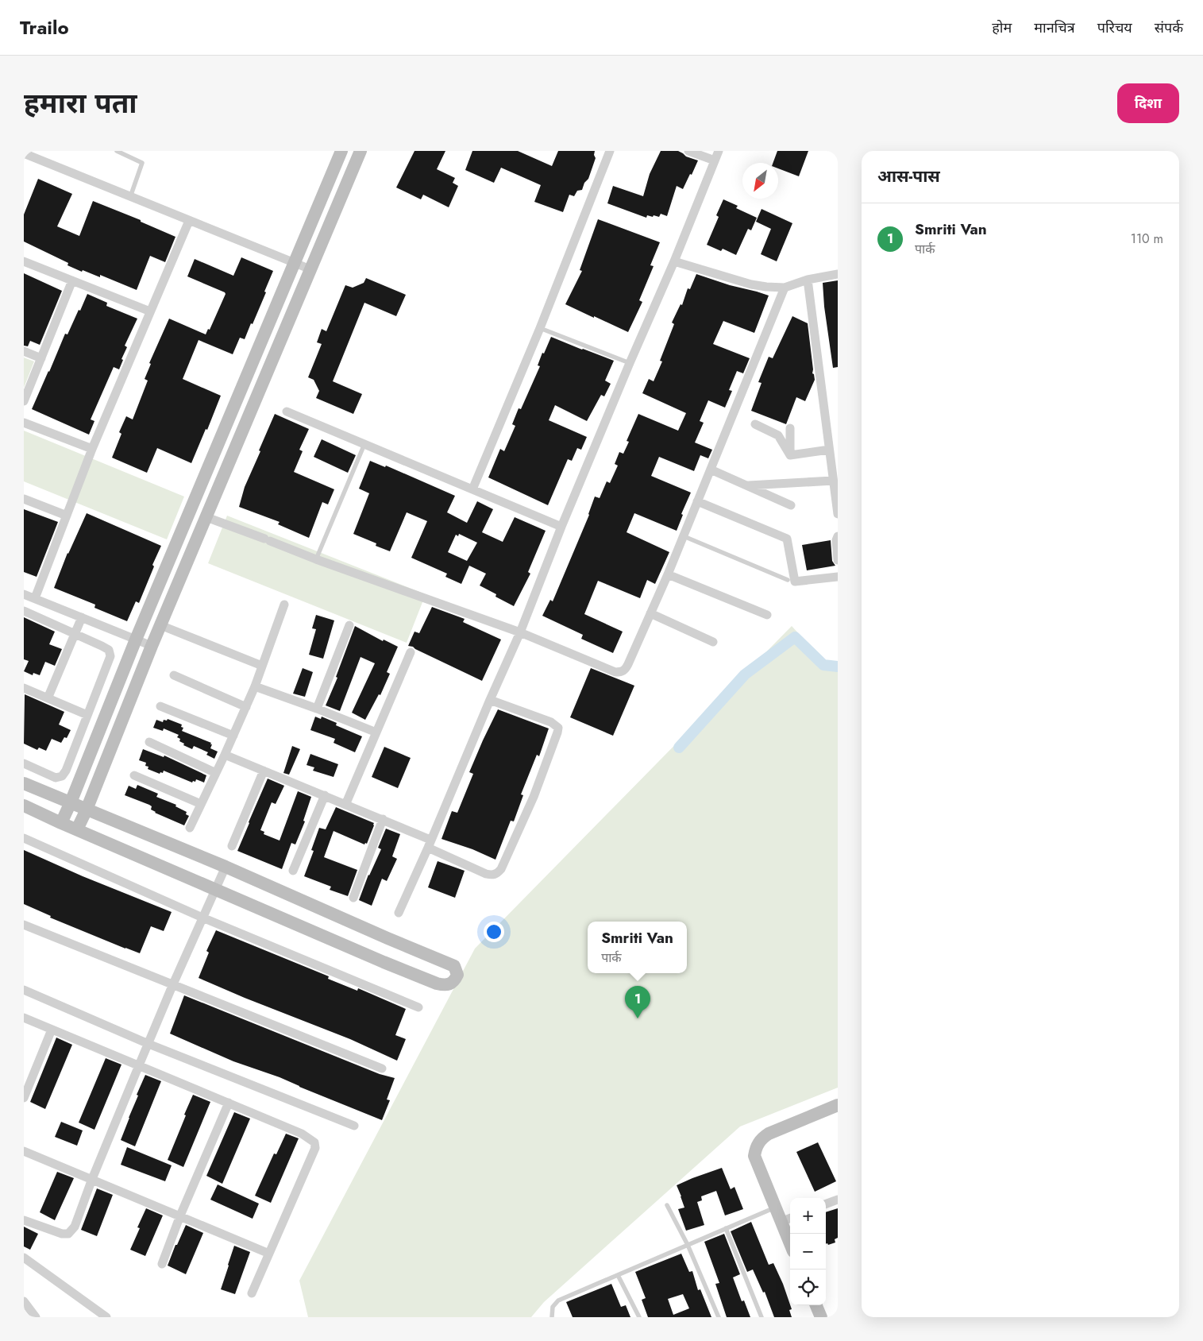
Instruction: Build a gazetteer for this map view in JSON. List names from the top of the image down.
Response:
{
  "north": "bottom left",
  "page": {
    "header": "Trailo",
    "nav": [
      "होम",
      "मानचित्र",
      "परिचय",
      "संपर्क"
    ],
    "title": "हमारा पता",
    "buttons": "दिशा",
    "heading": "आस-पास",
    "list": [
      {
        "mark": "1",
        "name": "Smriti Van",
        "note": "पार्क",
        "value": "110 m"
      }
    ],
    "popup": ["Smriti Van", "पार्क"],
    "pins": "1",
    "map_buttons": ["+", "−"]
  }
}
